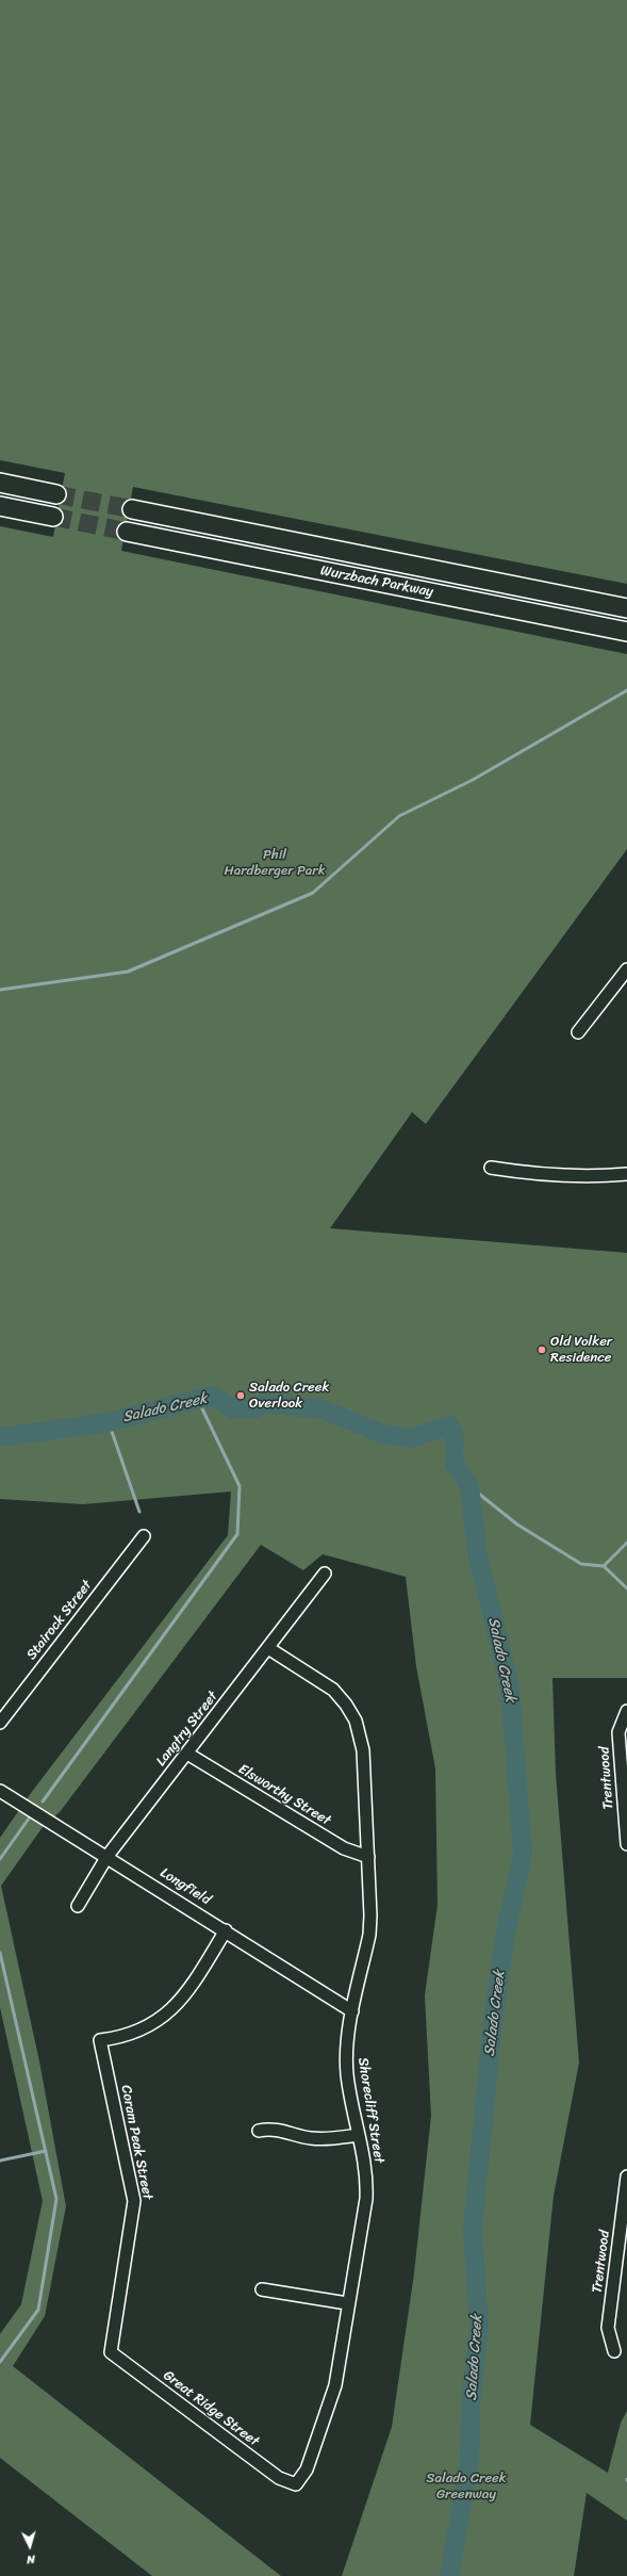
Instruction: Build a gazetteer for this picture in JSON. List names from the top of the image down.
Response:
{
  "streets": {
    "highway": ["Wurzbach Parkway"],
    "street": [
      "Stairock Street",
      "Langtry Street",
      "Trentwood",
      "Elsworthy Street",
      "Longfield",
      "Shorecliff Street",
      "Coram Peak Street",
      "Great Ridge Street"
    ]
  },
  "crossings": [
    ["Langtry Street", "Elsworthy Street"],
    ["Langtry Street", "Longfield"],
    ["Langtry Street", "Shorecliff Street"],
    ["Elsworthy Street", "Shorecliff Street"],
    ["Longfield", "Shorecliff Street"],
    ["Longfield", "Coram Peak Street"],
    ["Shorecliff Street", "Great Ridge Street"],
    ["Coram Peak Street", "Great Ridge Street"]
  ],
  "water": ["Salado Creek"],
  "parks": ["Phil Hardberger Park", "Salado Creek Greenway"],
  "places": ["Old Volker Residence", "Salado Creek Overlook"],
  "north": "bottom"
}
